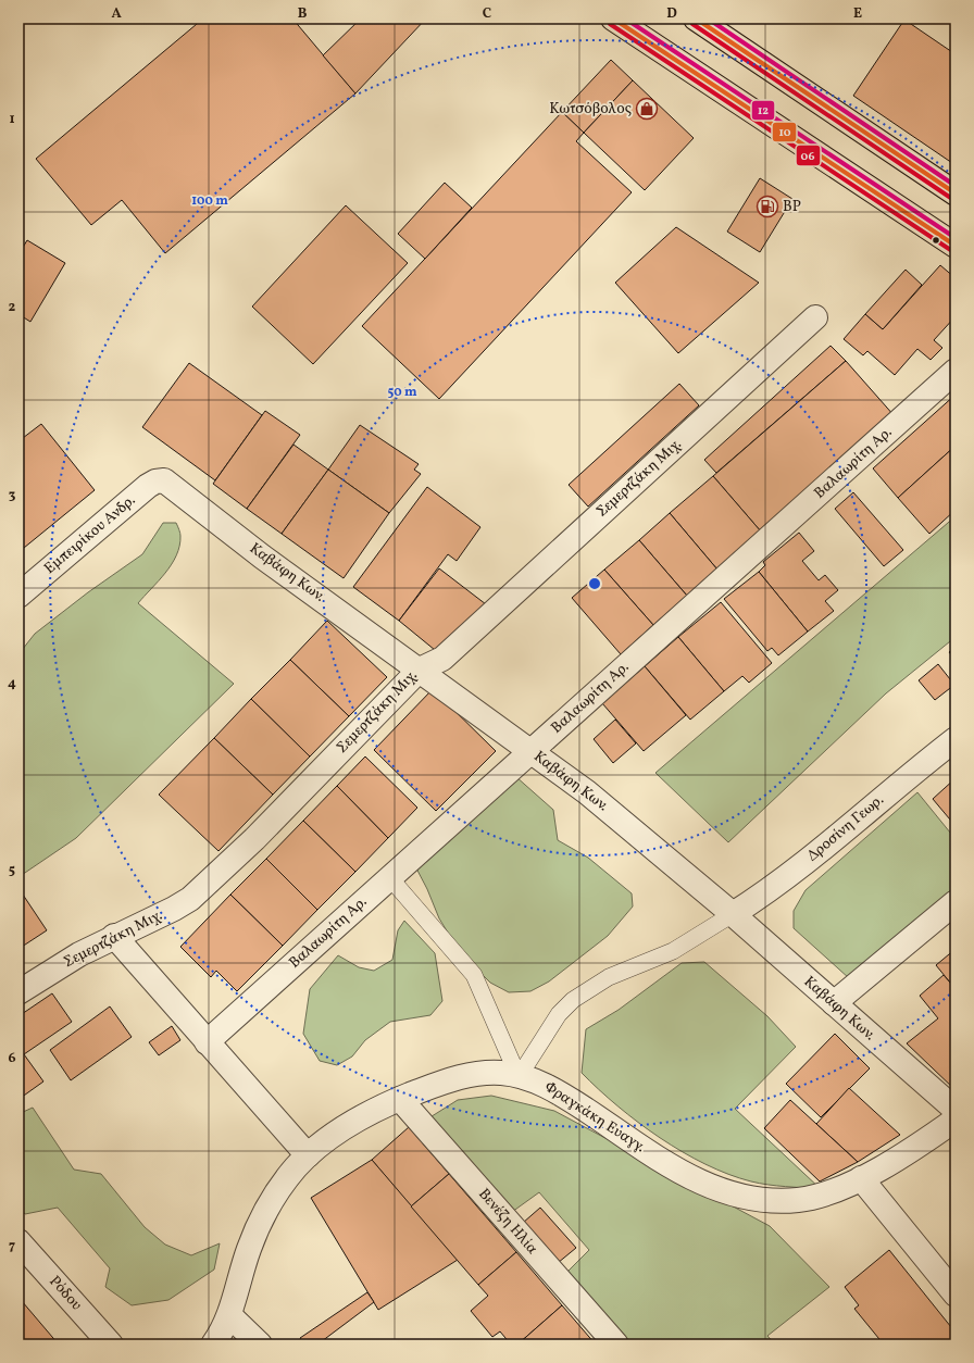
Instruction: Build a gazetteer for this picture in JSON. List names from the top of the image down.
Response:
{
  "streets": {
    "street": [
      "Βαλαωρίτη Αρ.",
      "Σεμερτζάκη Μιχ.",
      "Εμπειρίκου Ανδρ.",
      "Καβάφη Κων.",
      "Δροσίνη Γεωρ.",
      "Φραγκάκη Ευαγγ.",
      "Βενέζη Ηλία",
      "Ρόδου"
    ]
  },
  "crossings": [
    ["Βαλαωρίτη Αρ.", "Καβάφη Κων."],
    ["Σεμερτζάκη Μιχ.", "Καβάφη Κων."],
    ["Εμπειρίκου Ανδρ.", "Καβάφη Κων."],
    ["Καβάφη Κων.", "Δροσίνη Γεωρ."],
    ["Φραγκάκη Ευαγγ.", "Βενέζη Ηλία"]
  ],
  "places": {
    "shop": ["Κωτσόβολος"],
    "fuel station": ["BP"]
  },
  "lines": ["transit line 10", "transit line 12", "transit line 06"],
  "grid": {
    "columns": [
      "A",
      "B",
      "C",
      "D",
      "E"
    ],
    "rows": [
      "1",
      "2",
      "3",
      "4",
      "5",
      "6",
      "7"
    ]
  },
  "rings": ["100 m", "50 m"]
}
